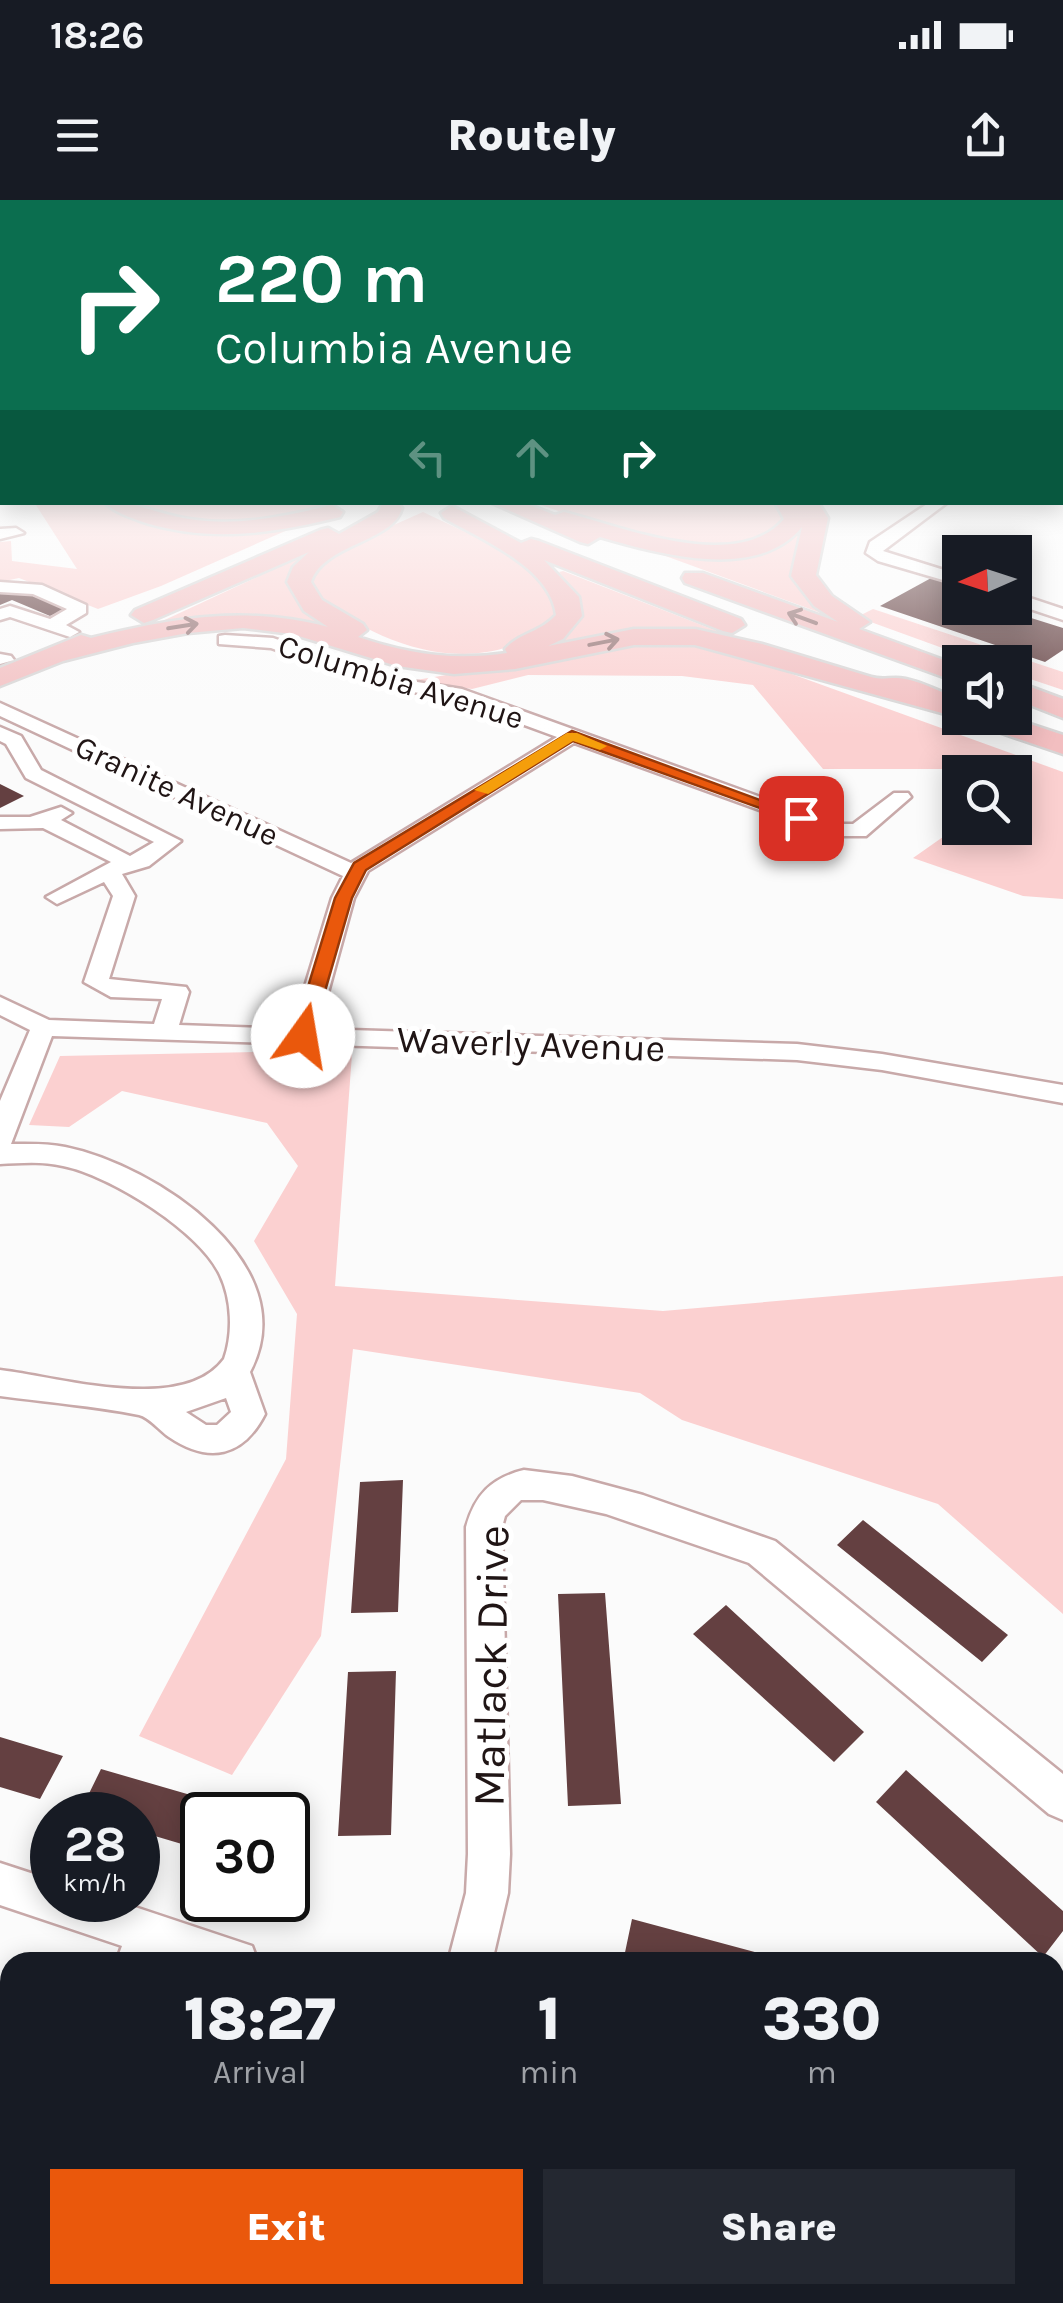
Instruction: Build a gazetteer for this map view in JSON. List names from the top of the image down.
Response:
{
  "streets": {
    "street": [
      "Columbia Avenue",
      "Granite Avenue",
      "Waverly Avenue",
      "Matlack Drive"
    ]
  },
  "north": "left",
  "page": {
    "status": "18:26",
    "header": "Routely",
    "turn": ["220 m", "Columbia Avenue"],
    "speed": "28 km/h",
    "limit": "30",
    "eta": [
      "18:27",
      "Arrival",
      "1",
      "min",
      "330",
      "m"
    ],
    "buttons": ["Exit", "Share"]
  }
}
